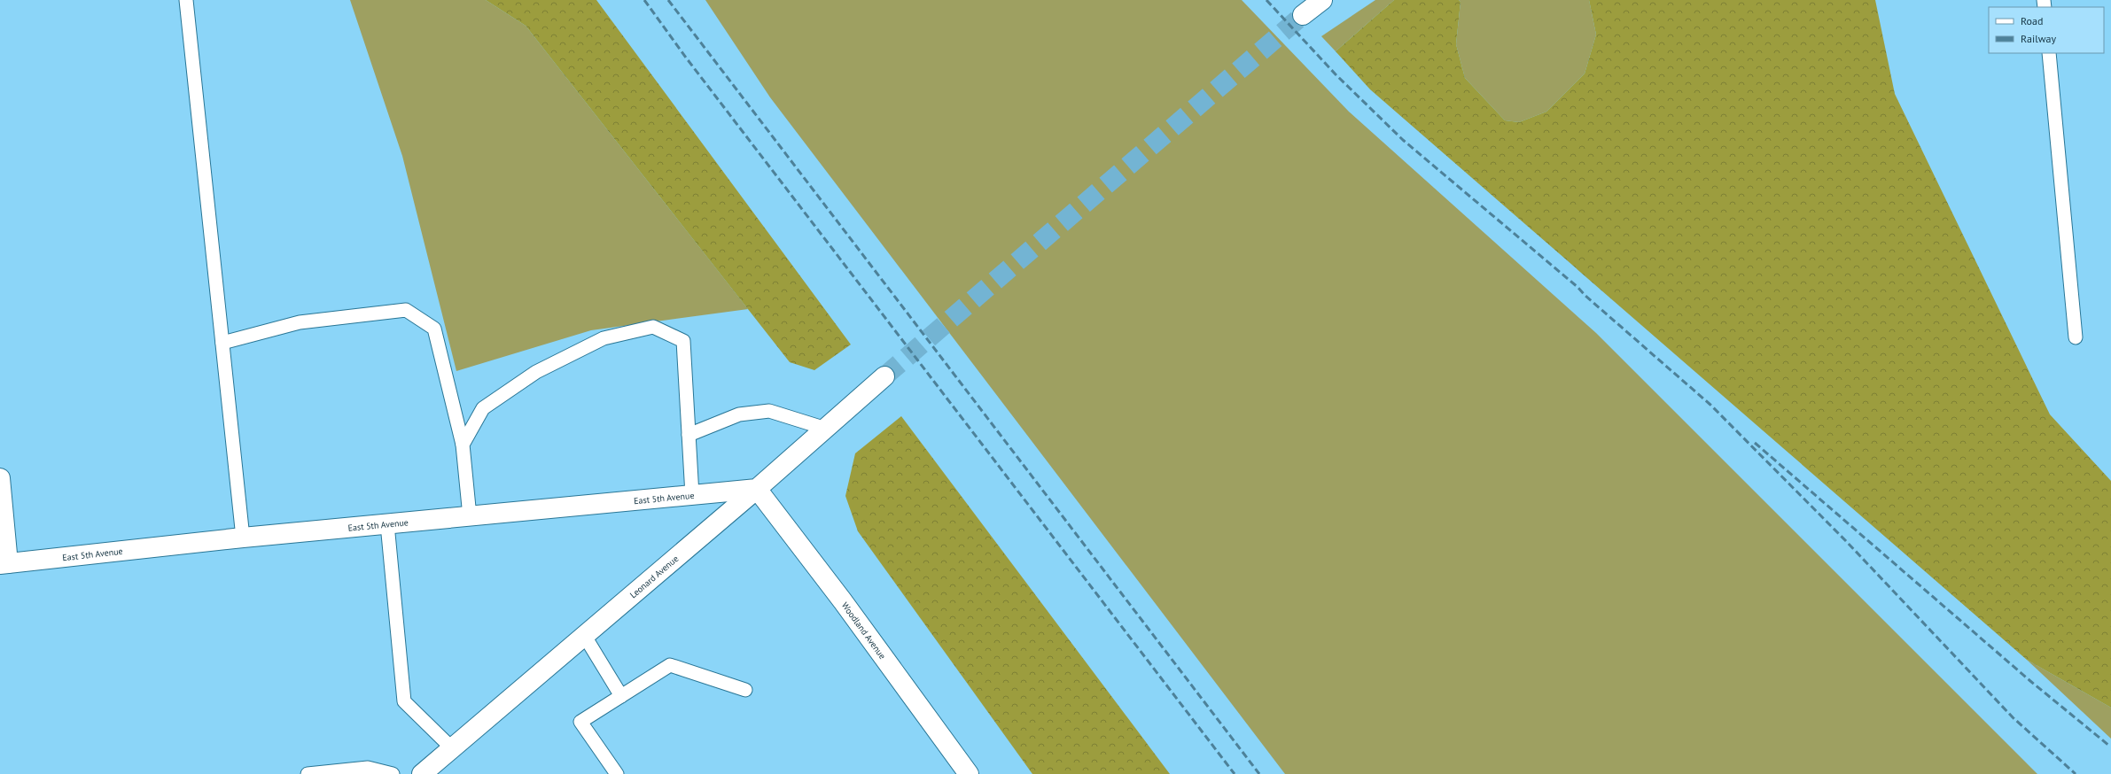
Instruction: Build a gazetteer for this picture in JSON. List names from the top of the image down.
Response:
{
  "streets": {
    "main road": ["East 5th Avenue", "Leonard Avenue", "Woodland Avenue"]
  },
  "crossings": [
    ["East 5th Avenue", "Leonard Avenue"],
    ["East 5th Avenue", "Woodland Avenue"],
    ["Leonard Avenue", "Woodland Avenue"]
  ],
  "legend": ["Road", "Railway"]
}
